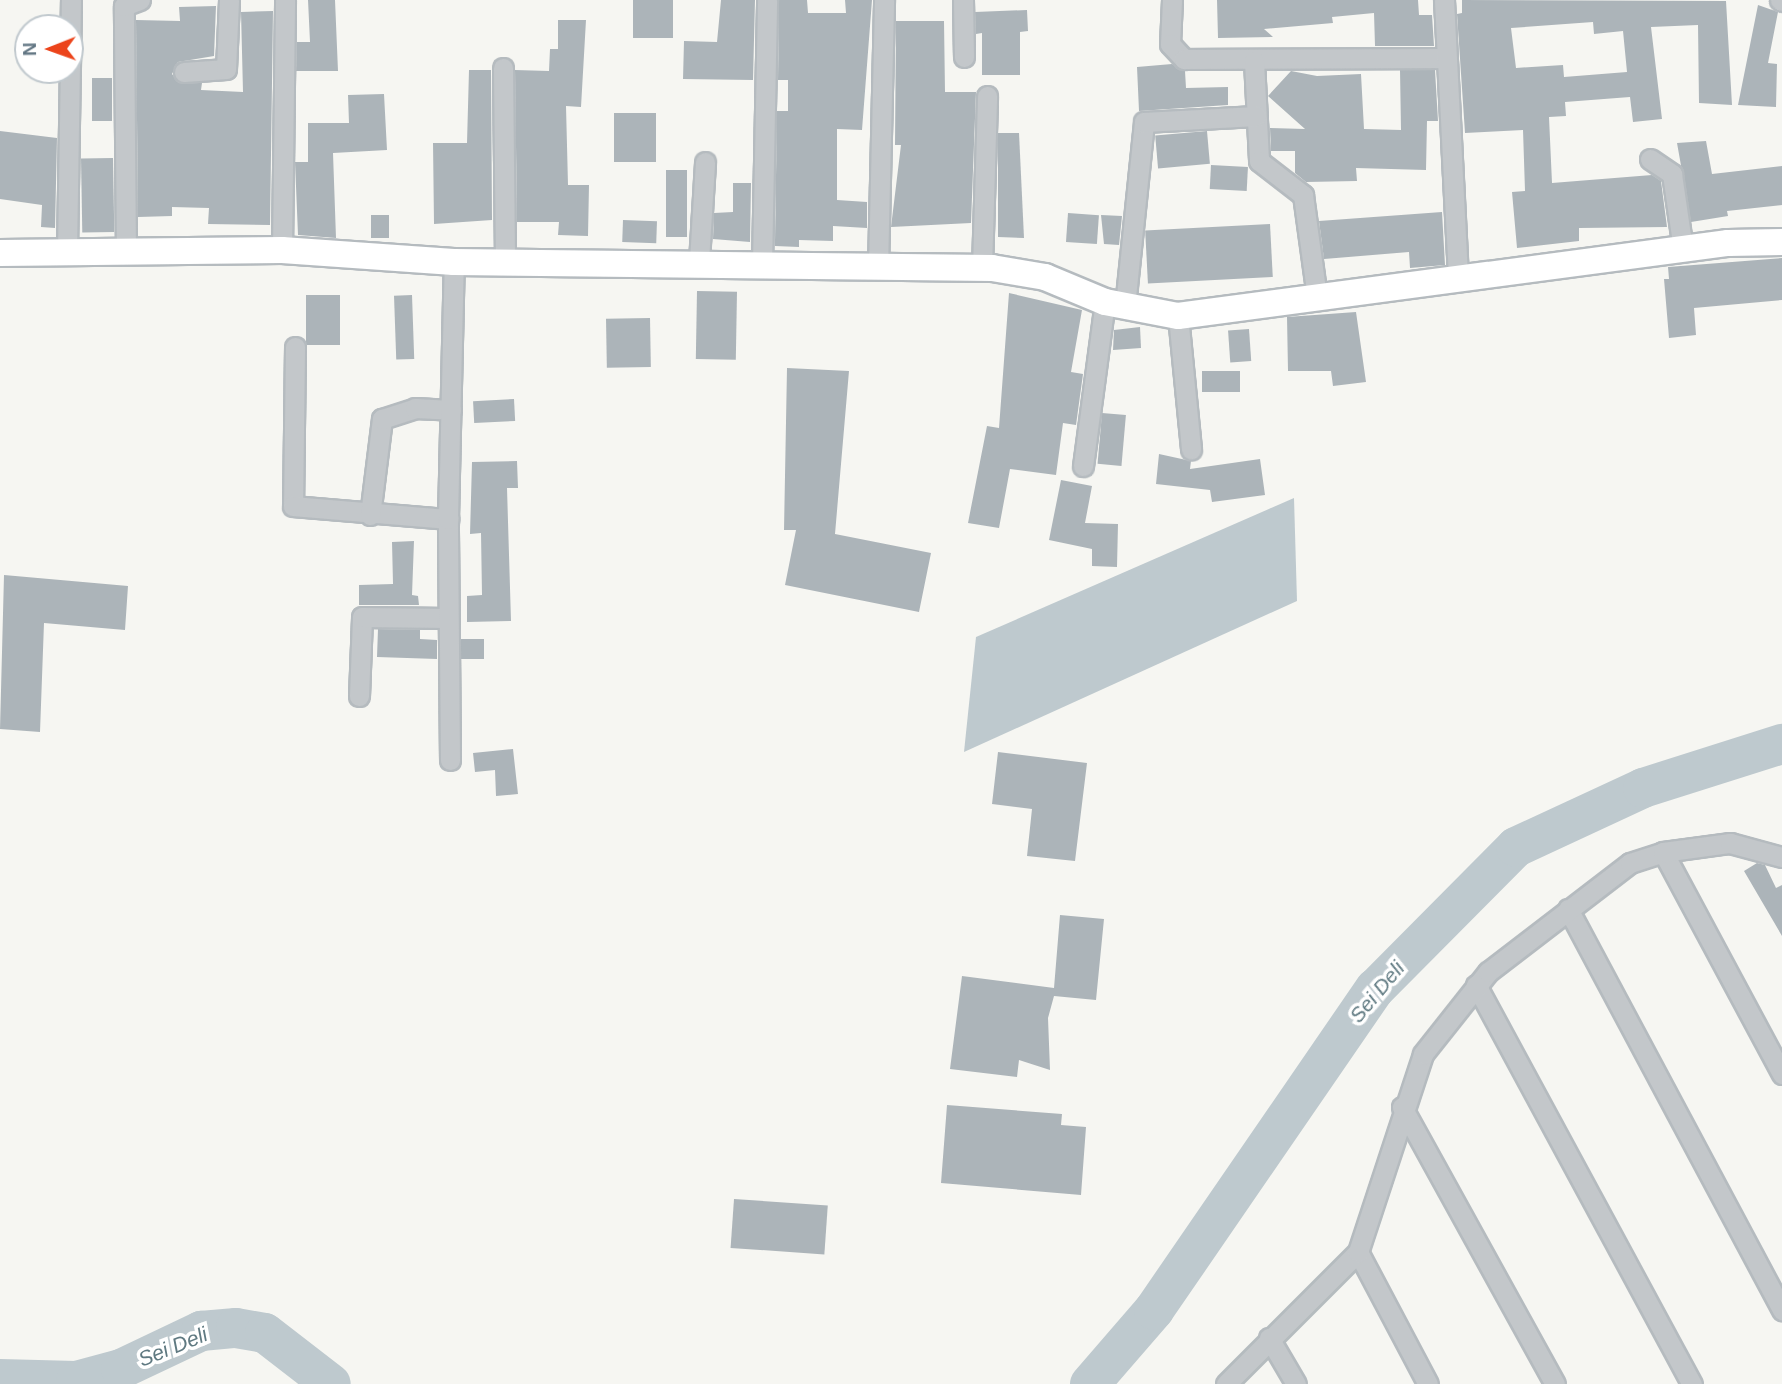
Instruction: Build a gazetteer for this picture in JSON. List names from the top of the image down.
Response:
{
  "water": ["Sei Deli"],
  "north": "left"
}
